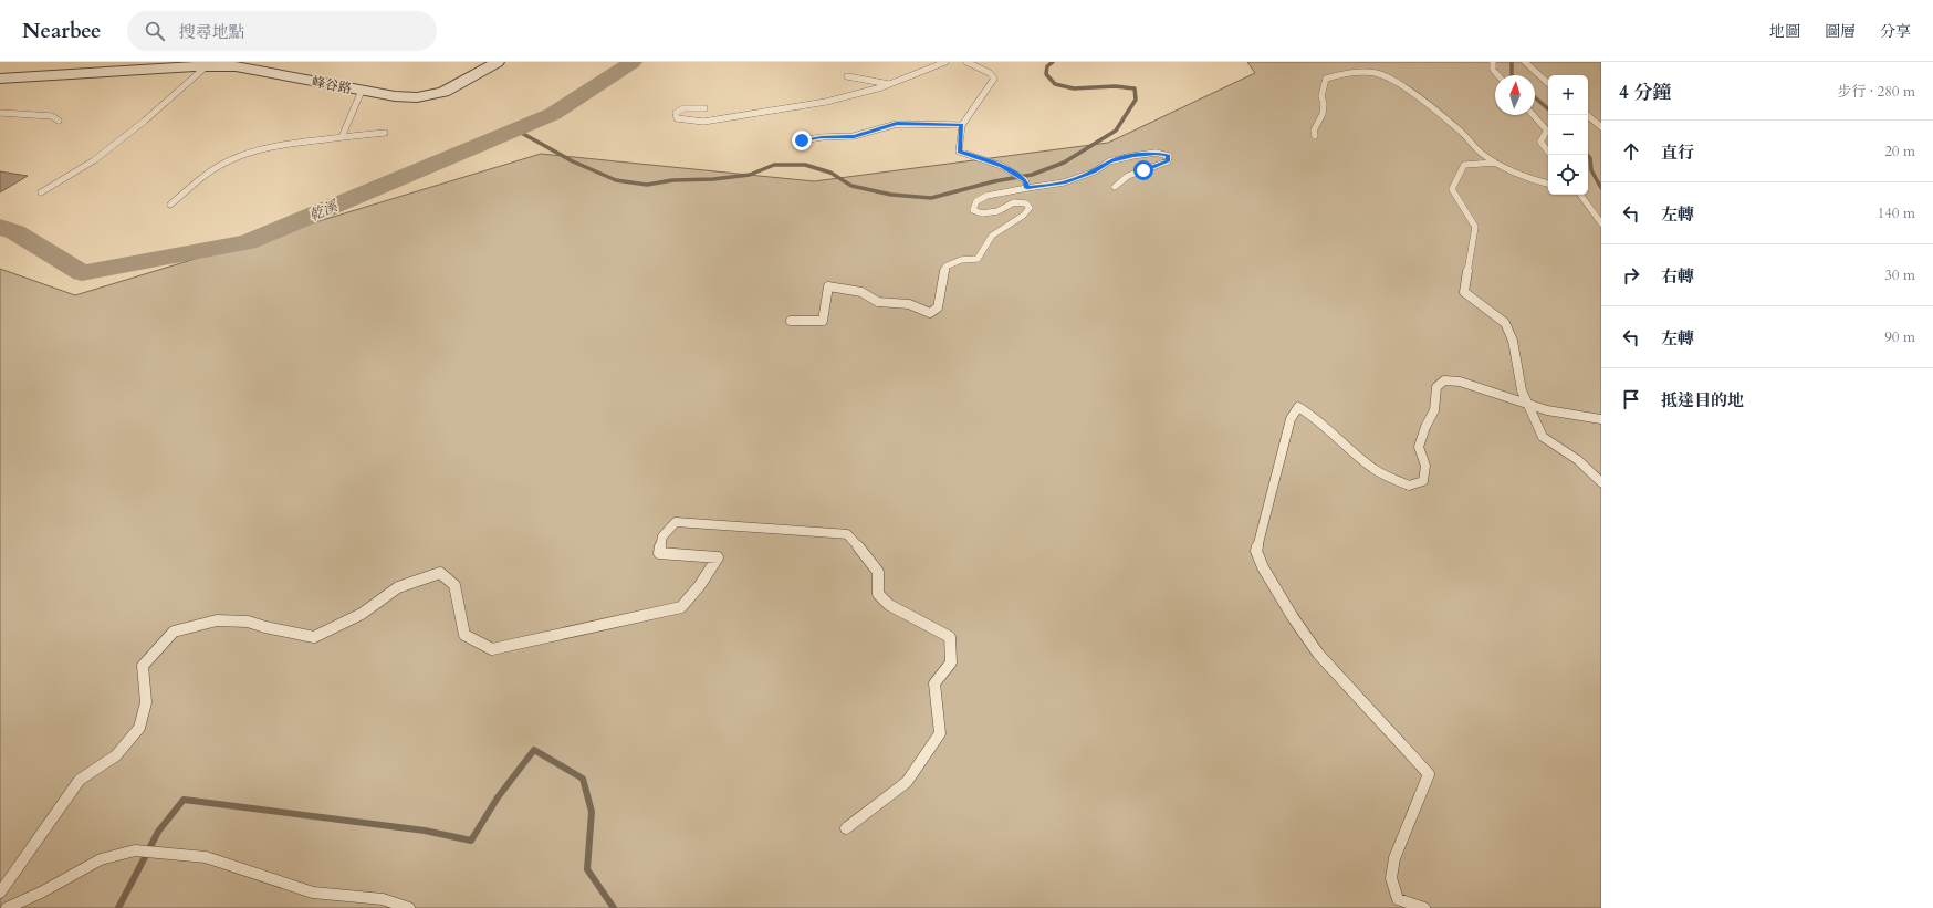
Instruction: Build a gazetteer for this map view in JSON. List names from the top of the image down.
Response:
{
  "streets": {
    "street": ["峰谷路"]
  },
  "water": ["乾溪"],
  "north": "top",
  "page": {
    "header": "Nearbee",
    "search": "搜尋地點",
    "nav": ["地圖", "圖層", "分享"],
    "heading": ["4 分鐘", "步行 · 280 m"],
    "map_buttons": ["+", "−"],
    "list": [
      ["直行", "20 m"],
      ["左轉", "140 m"],
      ["右轉", "30 m"],
      ["左轉", "90 m"],
      "抵達目的地"
    ]
  }
}
